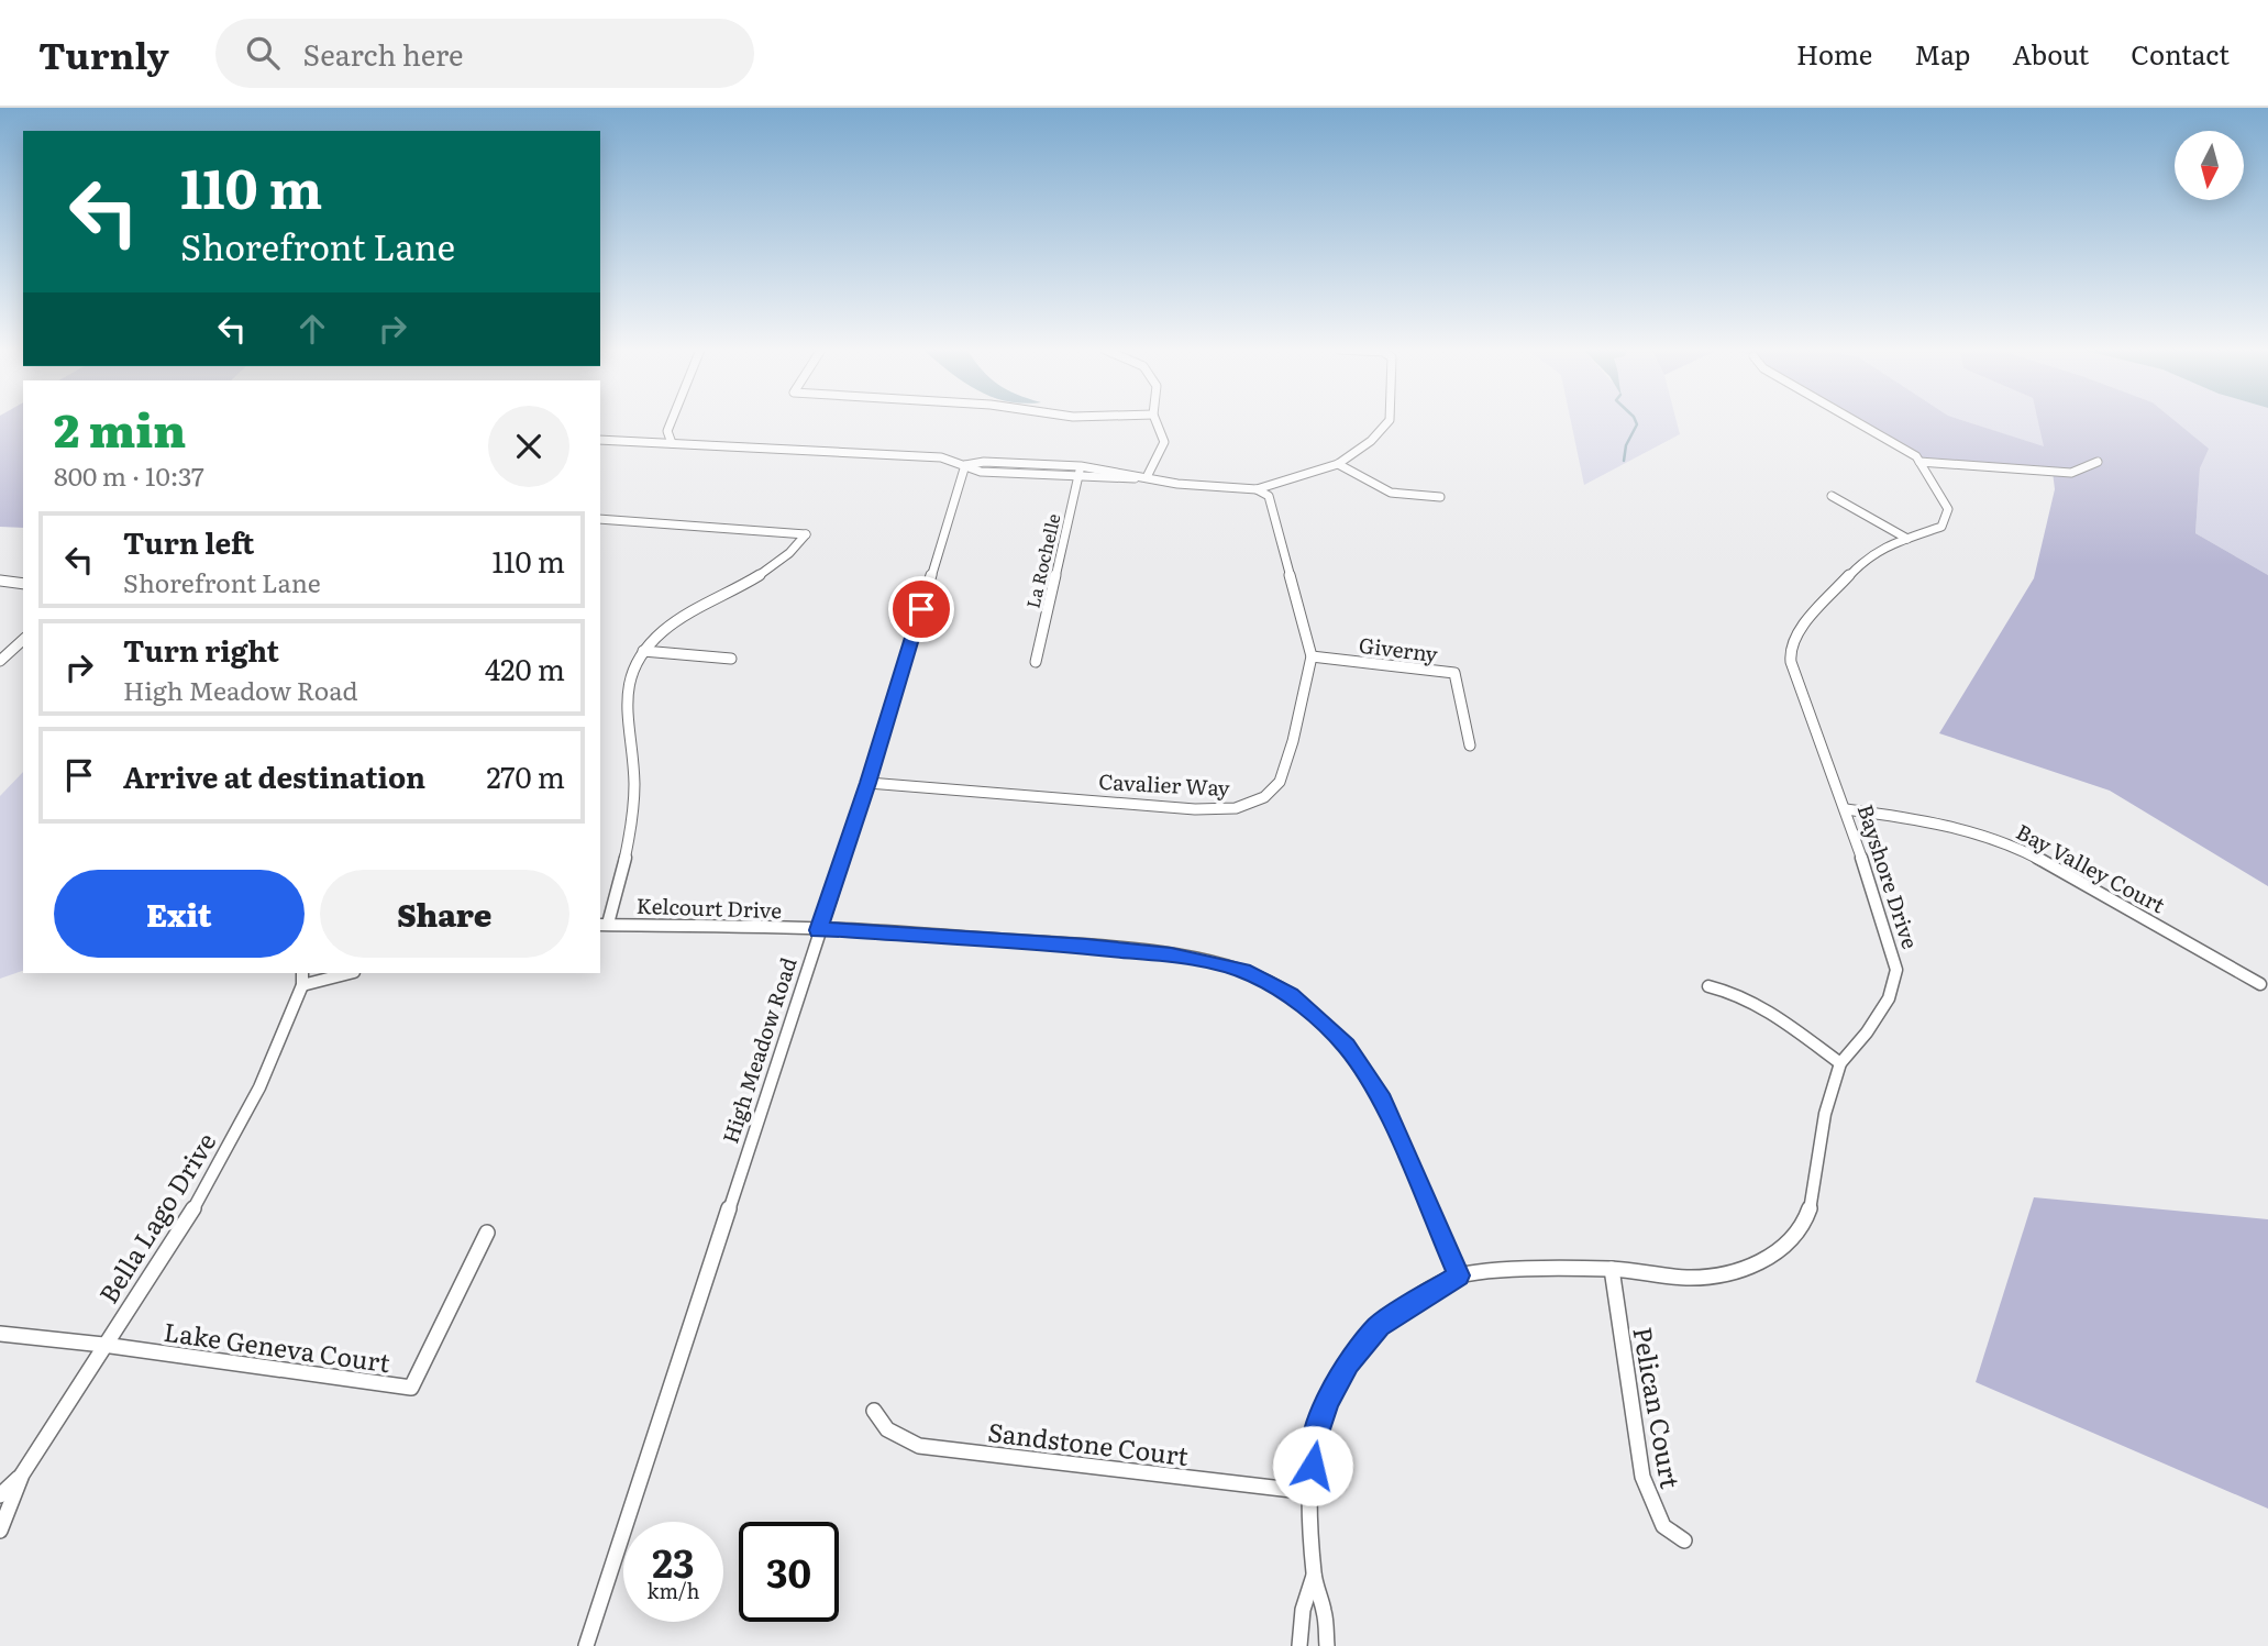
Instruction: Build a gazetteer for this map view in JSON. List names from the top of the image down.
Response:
{
  "streets": {
    "street": [
      "La Rochelle",
      "Giverny",
      "Cavalier Way",
      "Bay Valley Court",
      "Bayshore Drive",
      "Kelcourt Drive",
      "High Meadow Road",
      "Bella Lago Drive",
      "Lake Geneva Court",
      "Pelican Court",
      "Sandstone Court"
    ]
  },
  "crossings": [
    ["Giverny", "Cavalier Way"],
    ["Cavalier Way", "High Meadow Road"],
    ["Bay Valley Court", "Bayshore Drive"],
    ["Bayshore Drive", "Kelcourt Drive"],
    ["Bayshore Drive", "Pelican Court"],
    ["Bayshore Drive", "Sandstone Court"],
    ["Kelcourt Drive", "High Meadow Road"],
    ["Bella Lago Drive", "Lake Geneva Court"]
  ],
  "north": "bottom",
  "page": {
    "header": "Turnly",
    "search": "Search here",
    "nav": [
      "Home",
      "Map",
      "About",
      "Contact"
    ],
    "turn": ["110 m", "Shorefront Lane"],
    "heading": ["2 min", "800 m · 10:37"],
    "list": [
      {
        "name": "Turn left",
        "note": "Shorefront Lane",
        "value": "110 m"
      },
      {
        "name": "Turn right",
        "note": "High Meadow Road",
        "value": "420 m"
      },
      {
        "name": "Arrive at destination",
        "value": "270 m"
      }
    ],
    "buttons": ["Exit", "Share"],
    "speed": "23 km/h",
    "limit": "30"
  }
}
